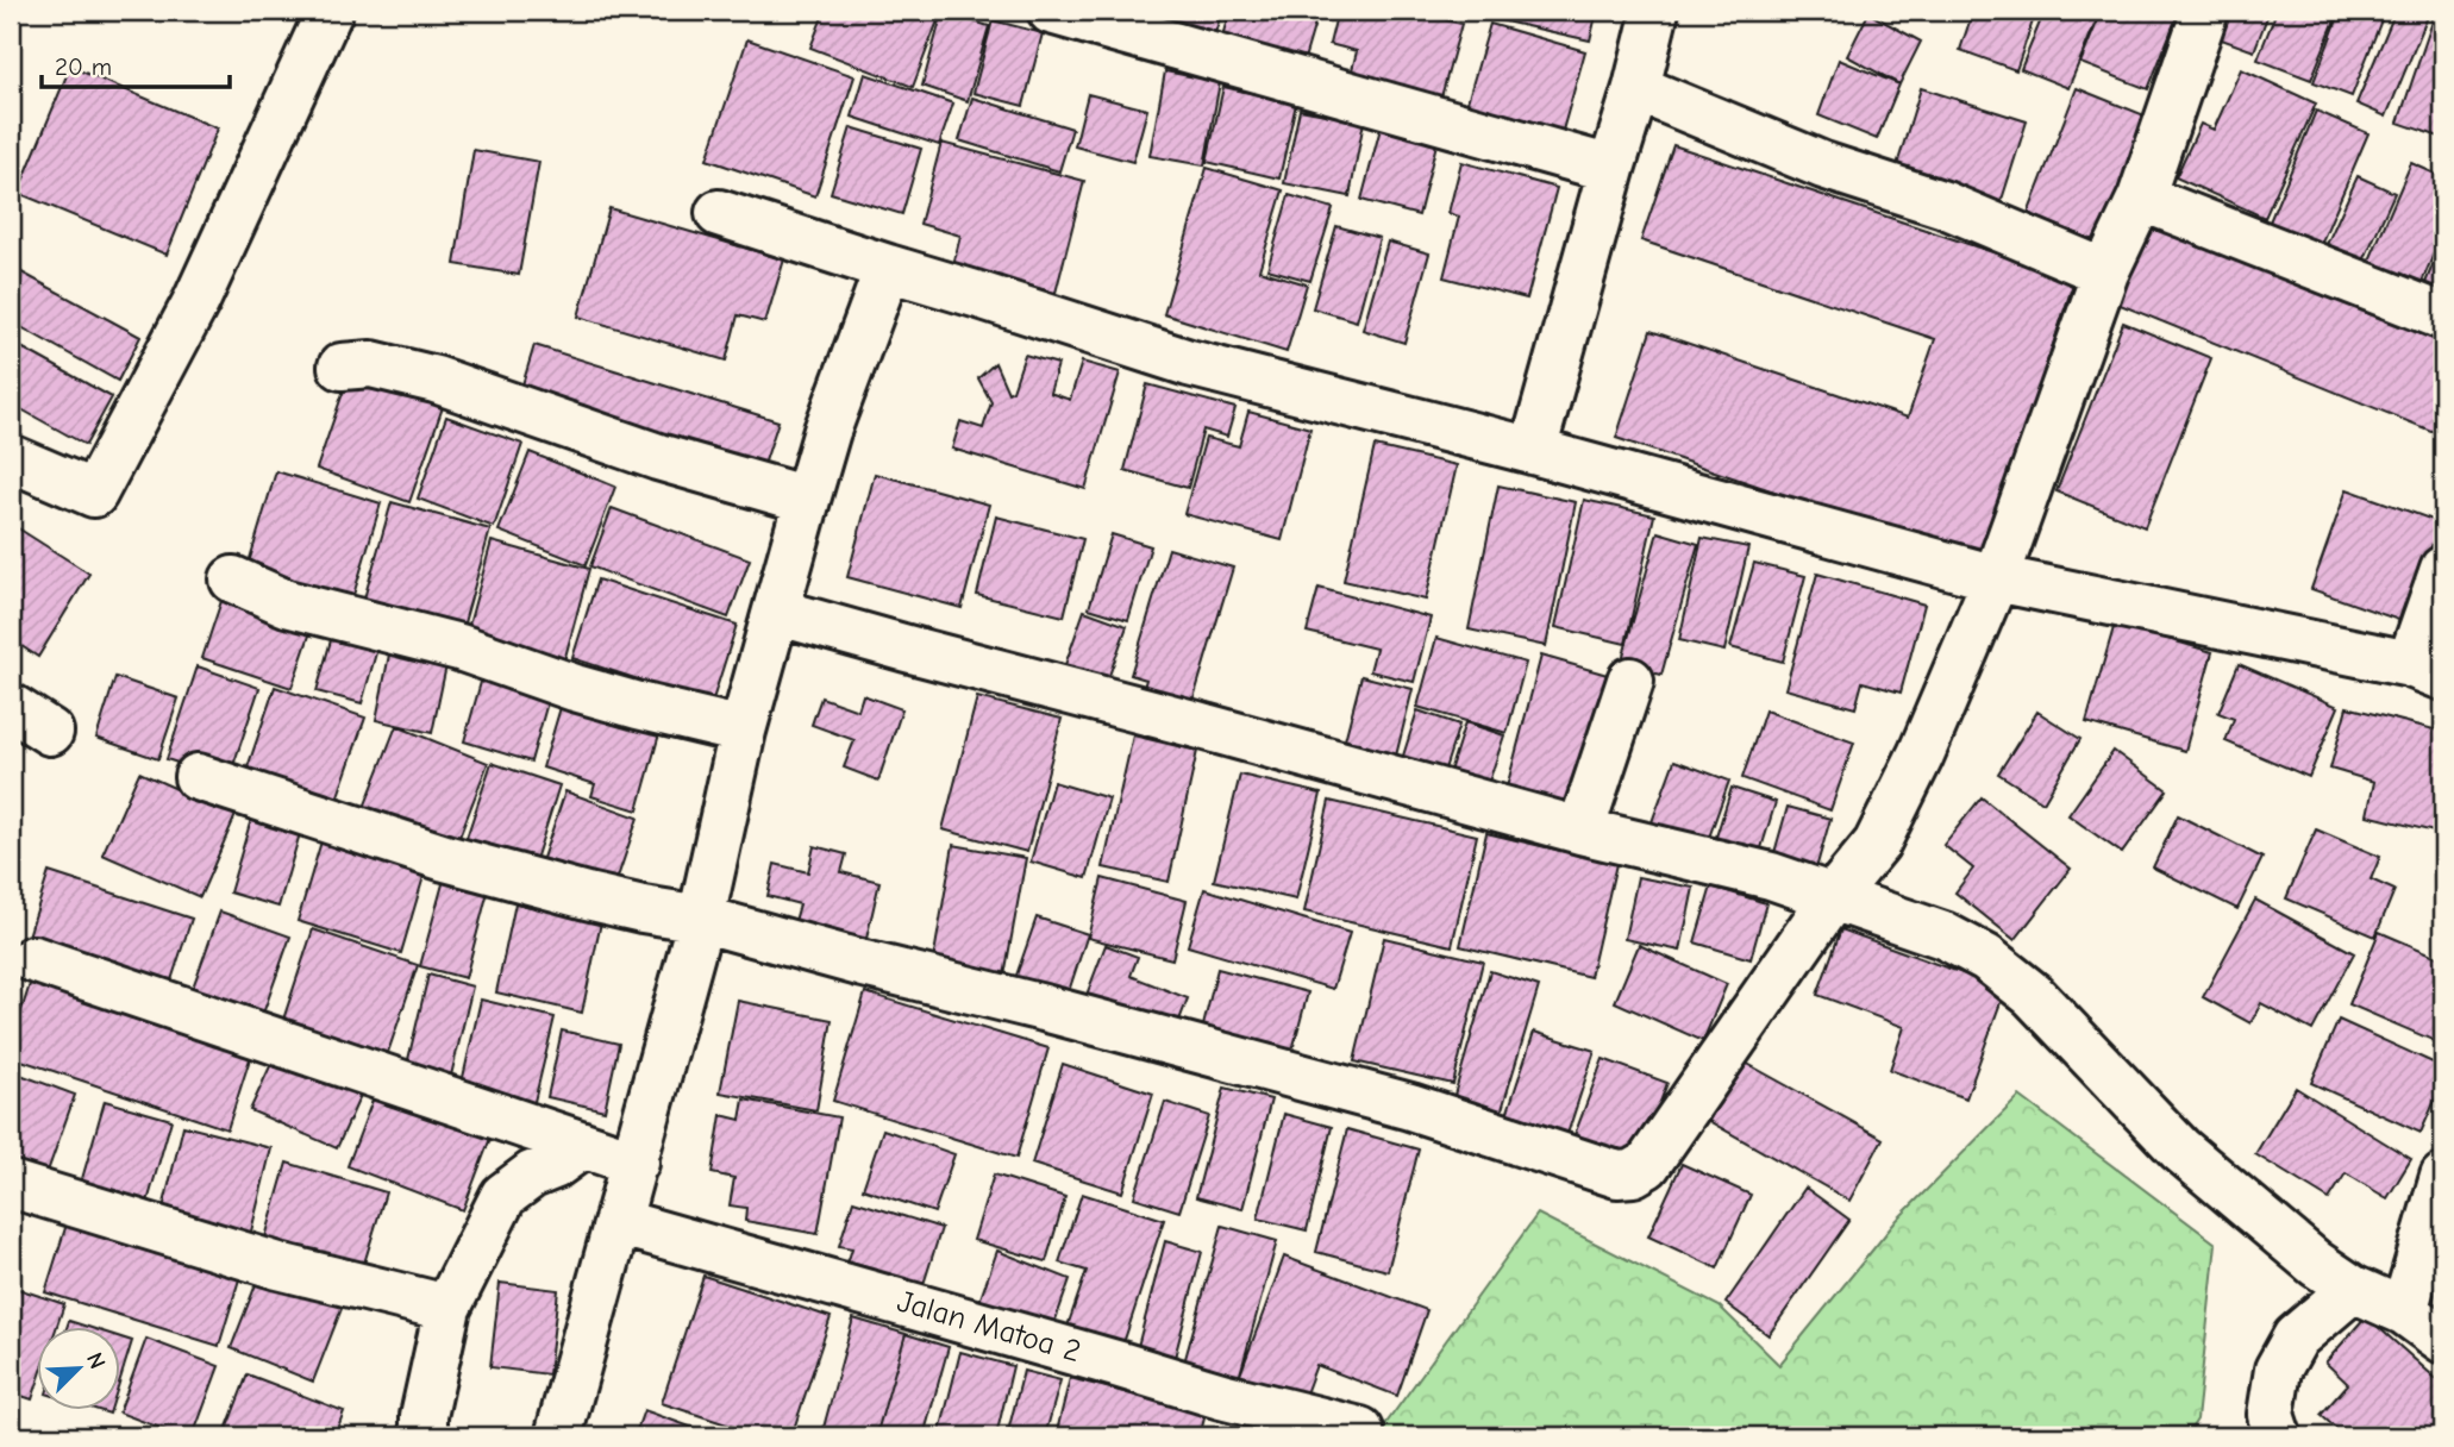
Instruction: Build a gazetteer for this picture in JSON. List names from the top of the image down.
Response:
{
  "streets": {
    "street": ["Jalan Matoa 2"]
  },
  "scale_bar": "20 m",
  "north": "top right"
}
